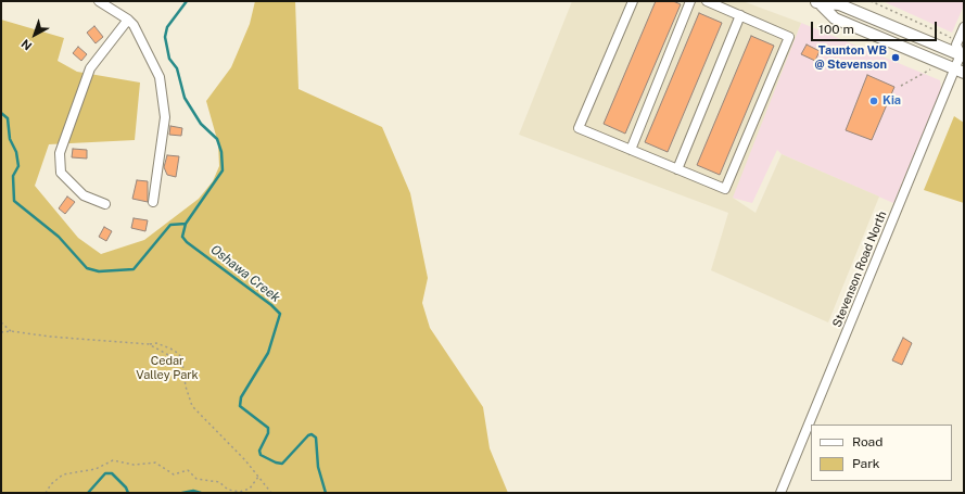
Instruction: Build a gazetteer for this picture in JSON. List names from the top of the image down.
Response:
{
  "streets": {
    "street": ["Stevenson Road North"]
  },
  "water": ["Oshawa Creek"],
  "parks": ["Cedar Valley Park"],
  "places": ["Taunton WB @ Stevenson", "Kia"],
  "legend": ["Road", "Park"],
  "scale_bar": "100 m",
  "north": "bottom left"
}
